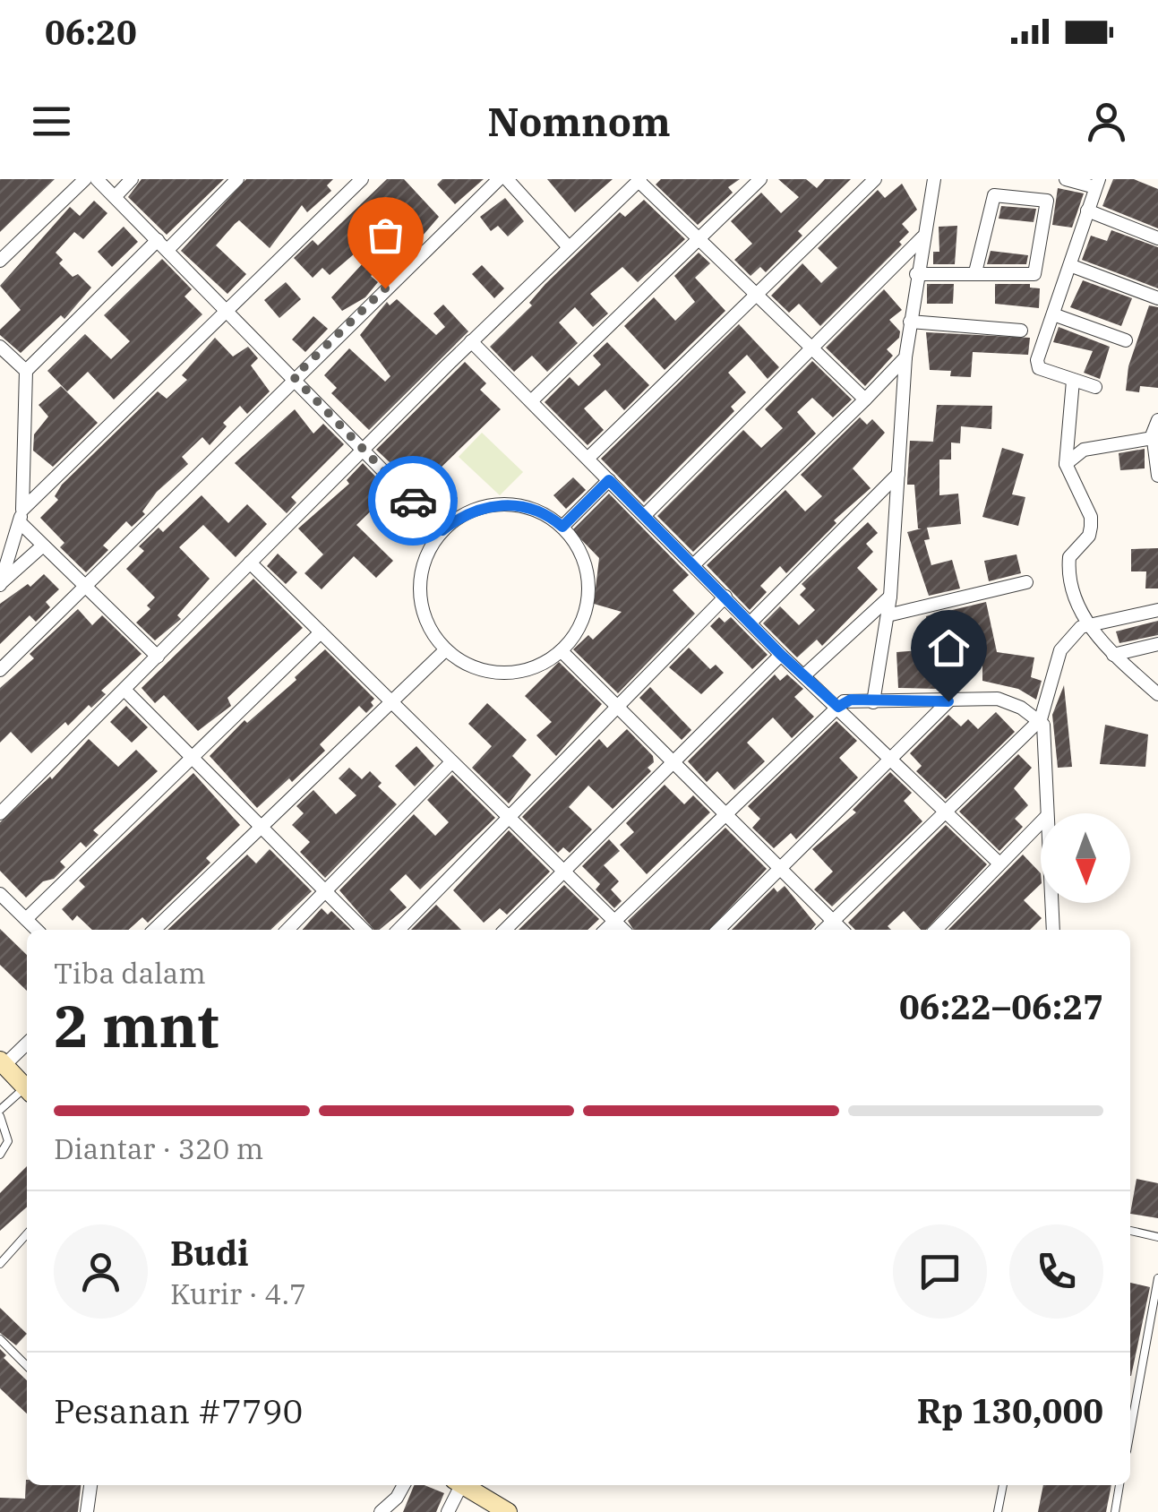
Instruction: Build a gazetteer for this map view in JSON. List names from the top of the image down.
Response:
{
  "north": "bottom",
  "page": {
    "status": "06:20",
    "header": "Nomnom",
    "heading": ["2 mnt", "Tiba dalam", "06:22–06:27"],
    "panel": [
      "Budi",
      "Kurir · 4.7",
      "Pesanan #7790",
      "Rp 130,000"
    ],
    "bar": "Diantar · 320 m"
  }
}
